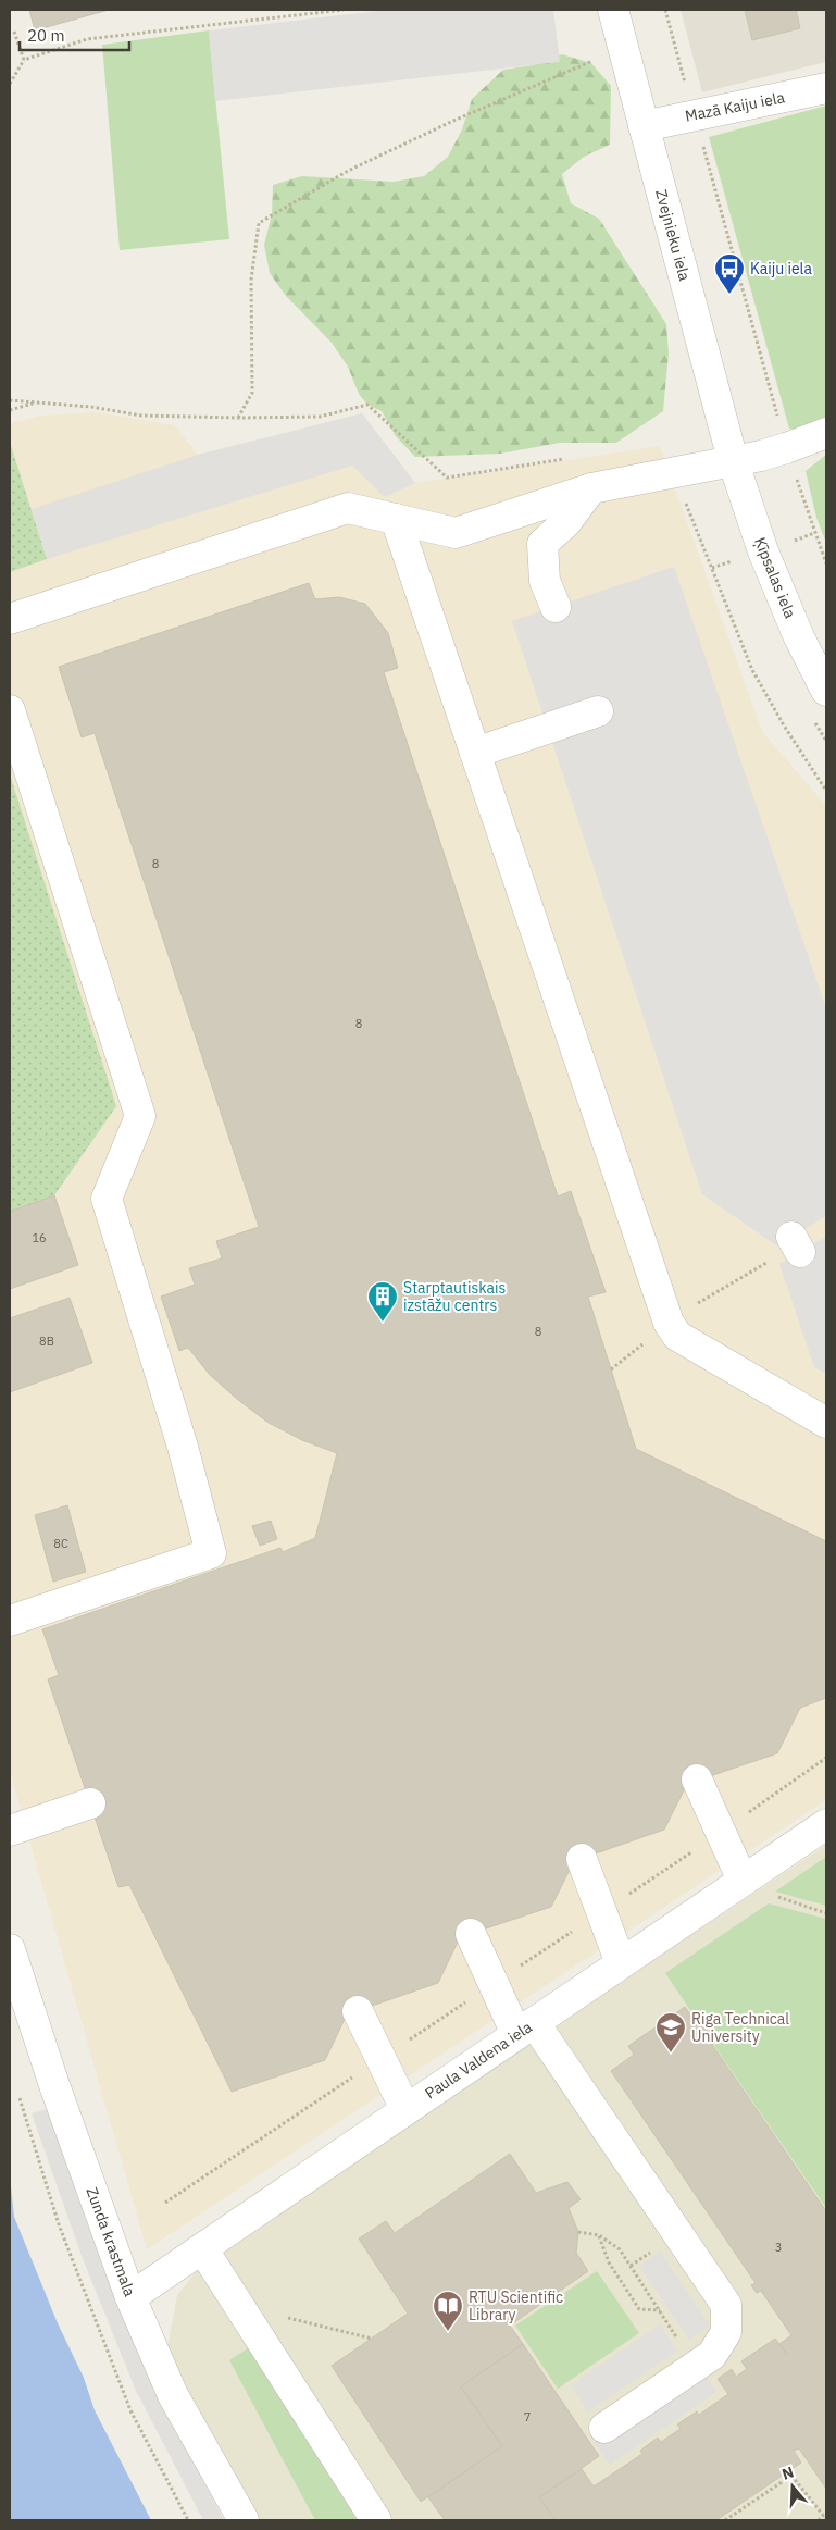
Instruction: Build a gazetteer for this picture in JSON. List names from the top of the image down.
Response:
{
  "streets": {
    "street": [
      "Mazā Kaiju iela",
      "Zvejnieku iela",
      "Ķīpsalas iela",
      "Paula Valdena iela",
      "Zunda krastmala"
    ]
  },
  "crossings": [
    ["Mazā Kaiju iela", "Zvejnieku iela"],
    ["Zvejnieku iela", "Ķīpsalas iela"],
    ["Paula Valdena iela", "Zunda krastmala"]
  ],
  "places": {
    "bus stop": ["Kaiju iela"],
    "building": ["Starptautiskais izstāžu centrs"],
    "school or university": ["Riga Technical University"],
    "library": ["RTU Scientific Library"]
  },
  "house_numbers": [
    "8",
    "8",
    "16",
    "8",
    "8B",
    "8C",
    "3",
    "7"
  ],
  "scale_bar": "20 m",
  "north": "top"
}
